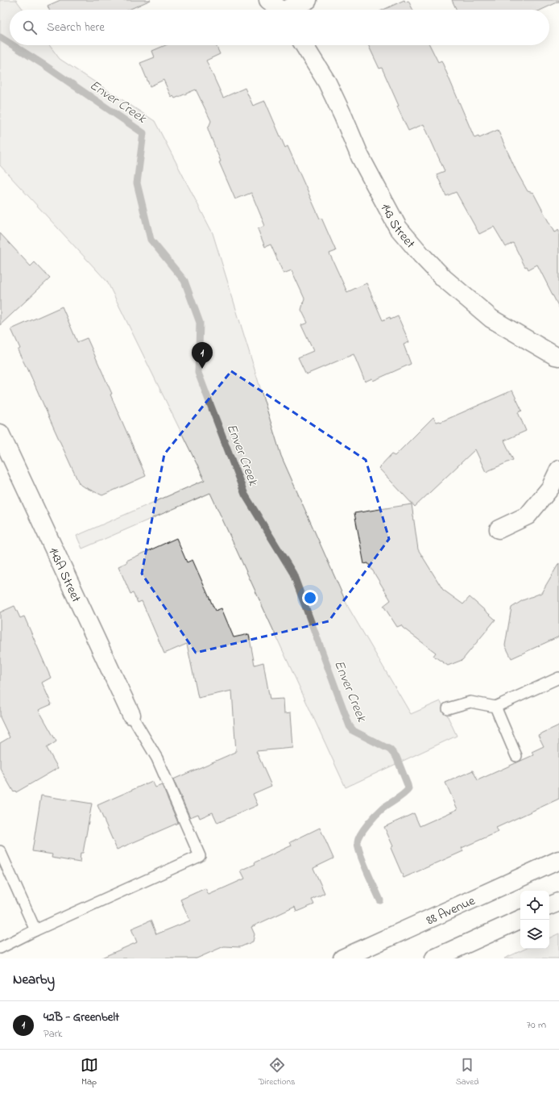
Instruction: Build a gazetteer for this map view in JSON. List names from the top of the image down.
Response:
{
  "streets": {
    "street": ["143 Street", "143A Street", "88 Avenue"]
  },
  "water": ["Enver Creek"],
  "page": {
    "search": "Search here",
    "pins": "1",
    "heading": "Nearby",
    "list": [
      {
        "mark": "1",
        "name": "42B - Greenbelt",
        "note": "Park",
        "value": "70 m"
      }
    ],
    "nav": ["Map", "Directions", "Saved"]
  }
}
